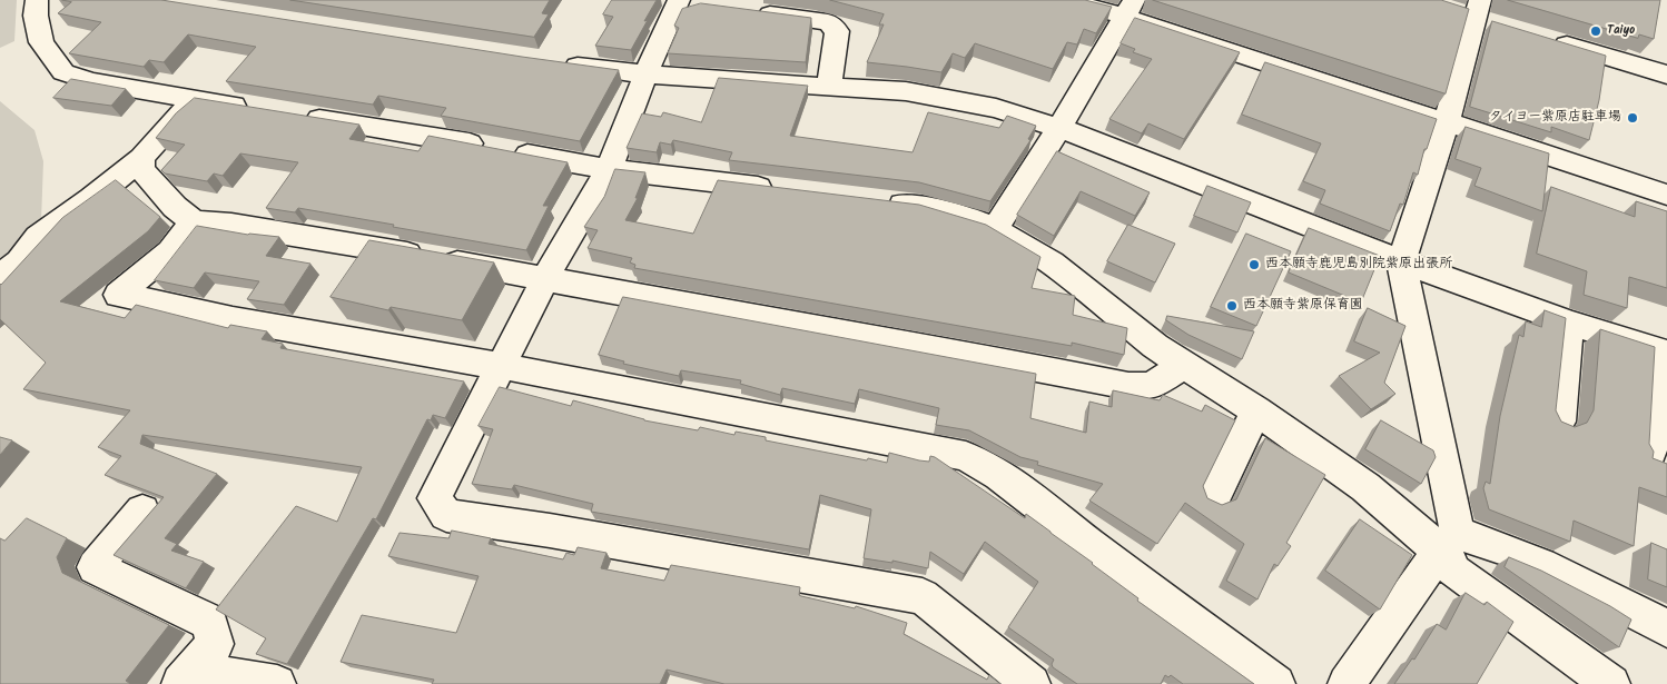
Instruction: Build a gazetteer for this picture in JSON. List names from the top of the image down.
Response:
{
  "places": [
    "Taiyo",
    "タイヨー紫原店駐車場",
    "西本願寺鹿児島別院紫原出張所",
    "西本願寺紫原保育園"
  ]
}
